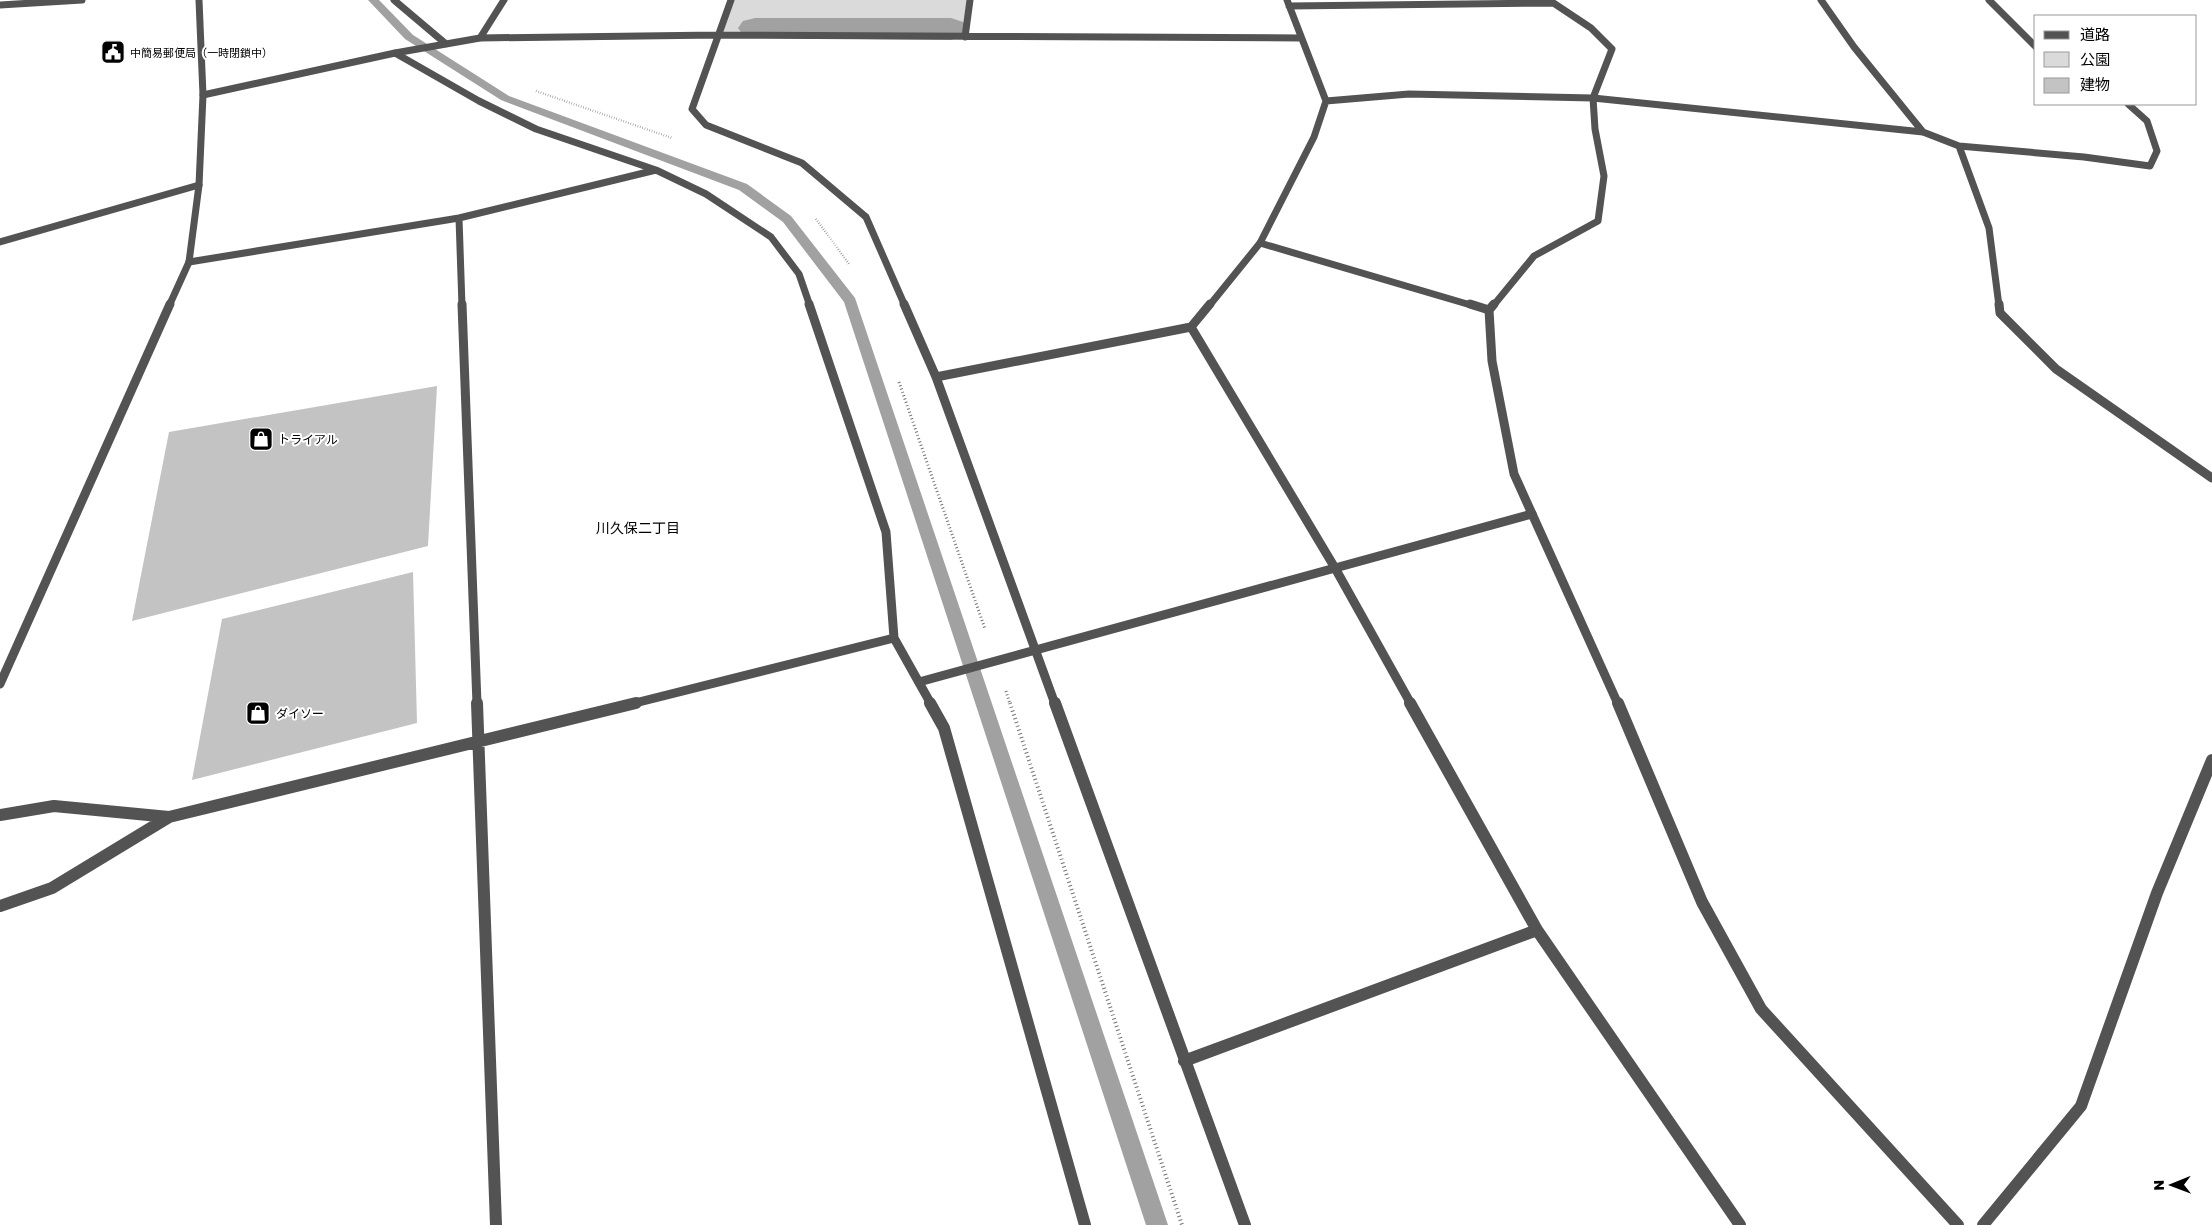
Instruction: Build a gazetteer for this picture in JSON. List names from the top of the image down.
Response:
{
  "districts": ["川久保二丁目"],
  "places": {
    "public building": ["中簡易郵便局（一時閉鎖中）"],
    "shop": ["トライアル", "ダイソー"]
  },
  "legend": ["道路", "公園", "建物"],
  "north": "left"
}
